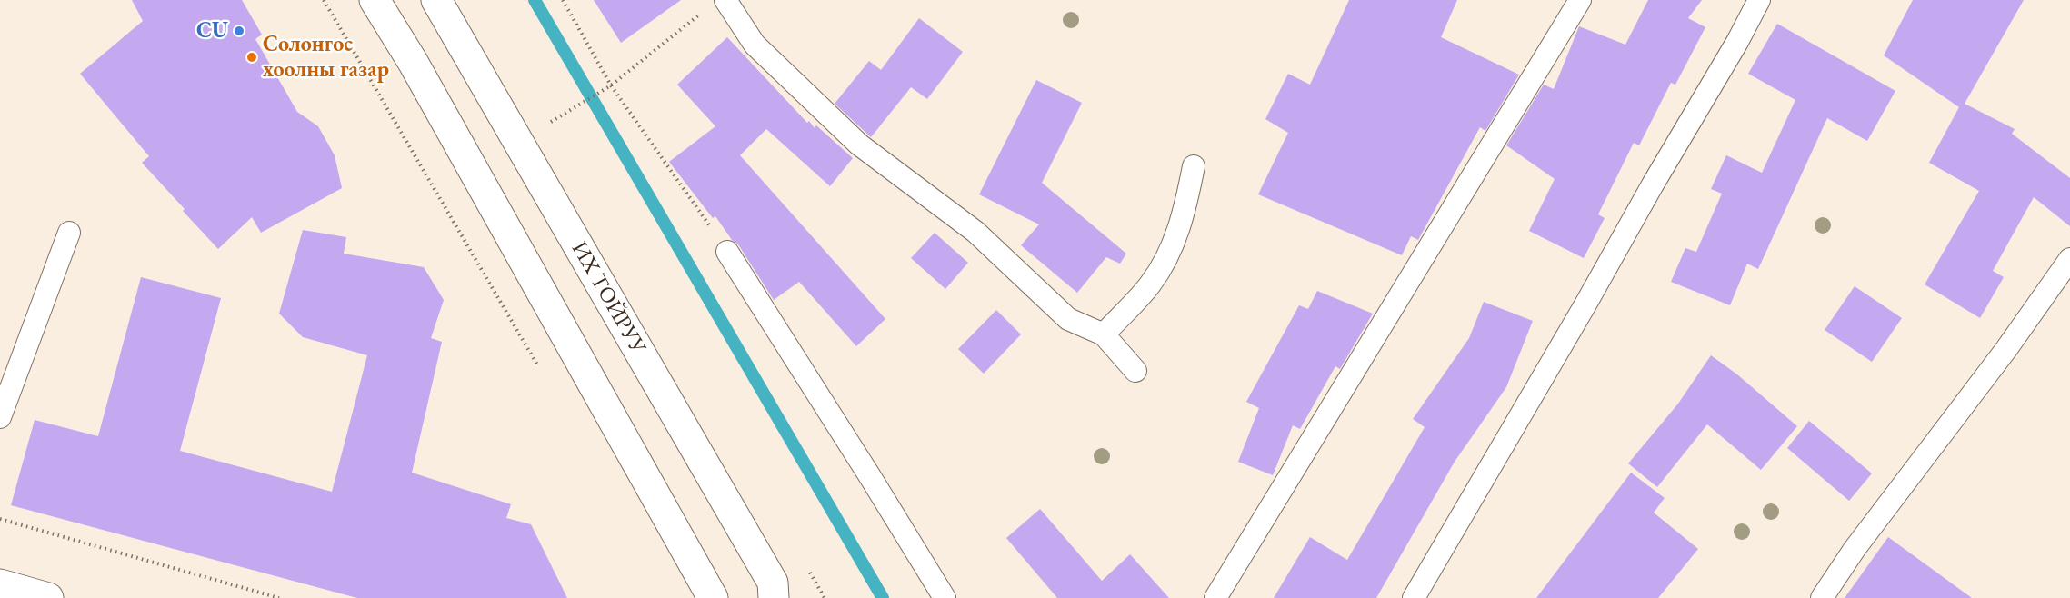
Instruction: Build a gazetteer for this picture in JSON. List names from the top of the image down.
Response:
{
  "streets": {
    "main road": ["ИХ ТОЙРУУ"]
  },
  "places": ["CU", "Солонгос хоолны газар"]
}
